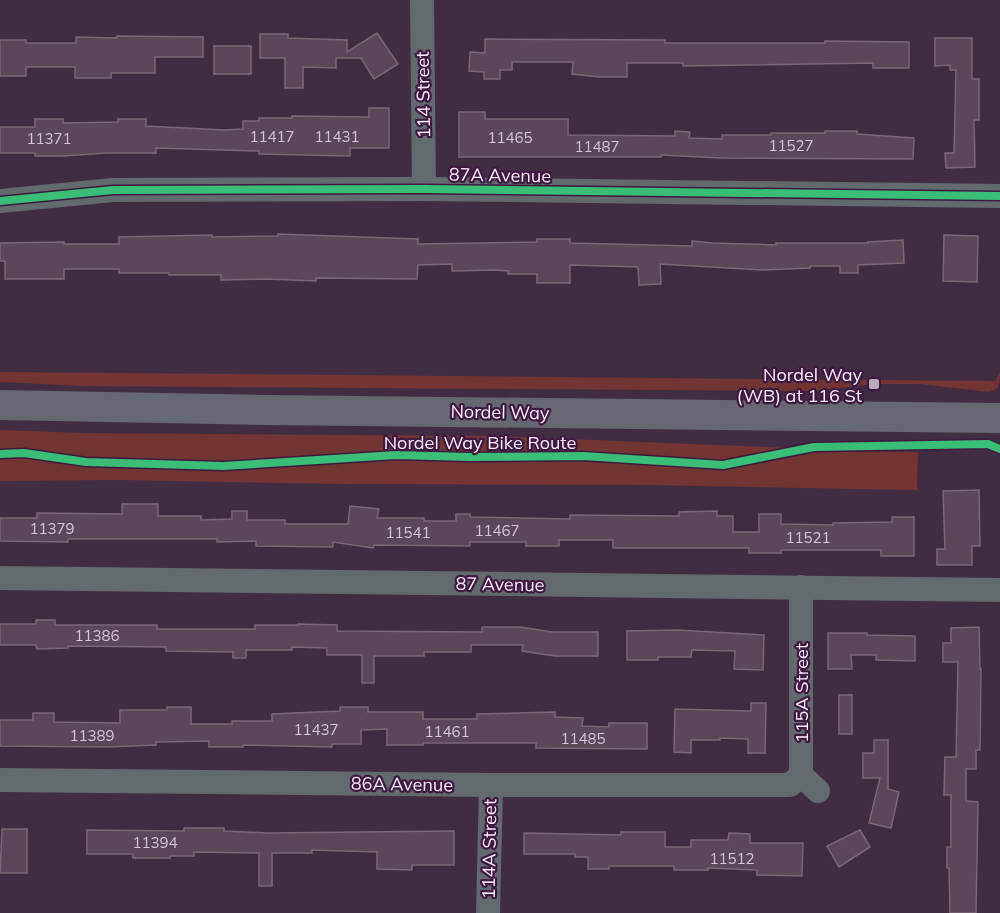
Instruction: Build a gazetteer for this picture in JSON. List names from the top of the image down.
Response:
{
  "streets": {
    "main road": ["Nordel Way"],
    "street": [
      "114 Street",
      "87A Avenue",
      "87 Avenue",
      "115A Street",
      "86A Avenue",
      "114A Street"
    ],
    "cycle path": ["Nordel Way Bike Route"]
  },
  "crossings": [
    ["114 Street", "87A Avenue"],
    ["87 Avenue", "115A Street"],
    ["115A Street", "86A Avenue"],
    ["86A Avenue", "114A Street"]
  ],
  "places": {
    "transit": ["Nordel Way (WB) at 116 St"]
  },
  "house_numbers": [
    "11417",
    "11431",
    "11465",
    "11371",
    "11527",
    "11487",
    "11379",
    "11467",
    "11541",
    "11521",
    "11386",
    "11437",
    "11461",
    "11389",
    "11485",
    "11394",
    "11512"
  ]
}
